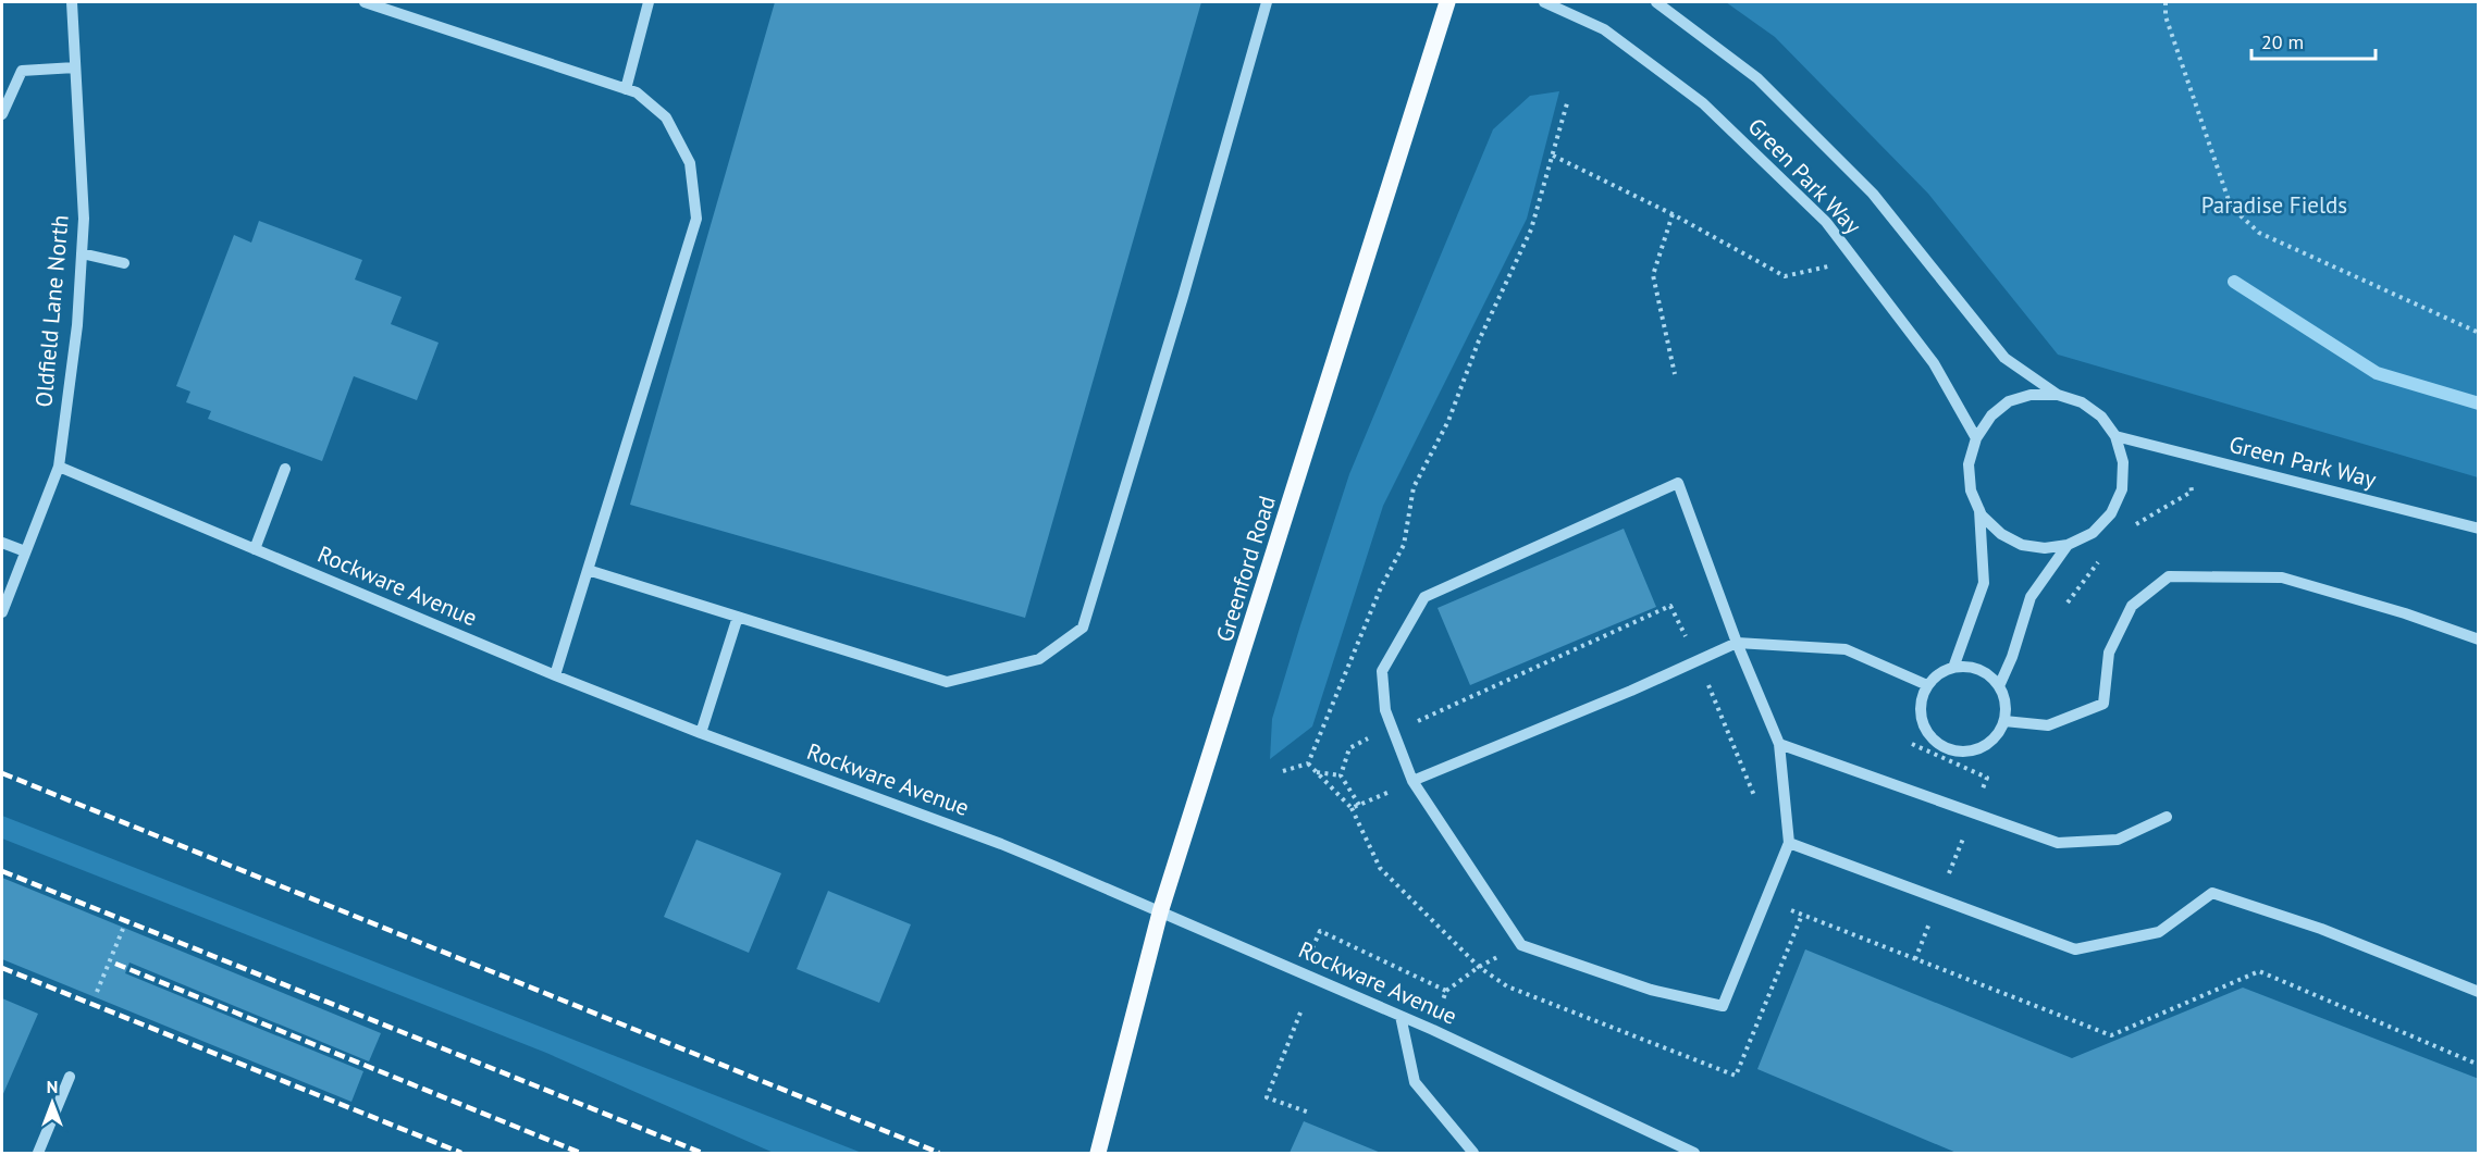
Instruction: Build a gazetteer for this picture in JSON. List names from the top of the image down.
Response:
{
  "streets": {
    "main road": ["Greenford Road"],
    "street": ["Green Park Way", "Oldfield Lane North", "Rockware Avenue"]
  },
  "crossings": [
    ["Oldfield Lane North", "Rockware Avenue"],
    ["Greenford Road", "Rockware Avenue"]
  ],
  "parks": ["Paradise Fields"],
  "scale_bar": "20 m",
  "north": "top"
}
